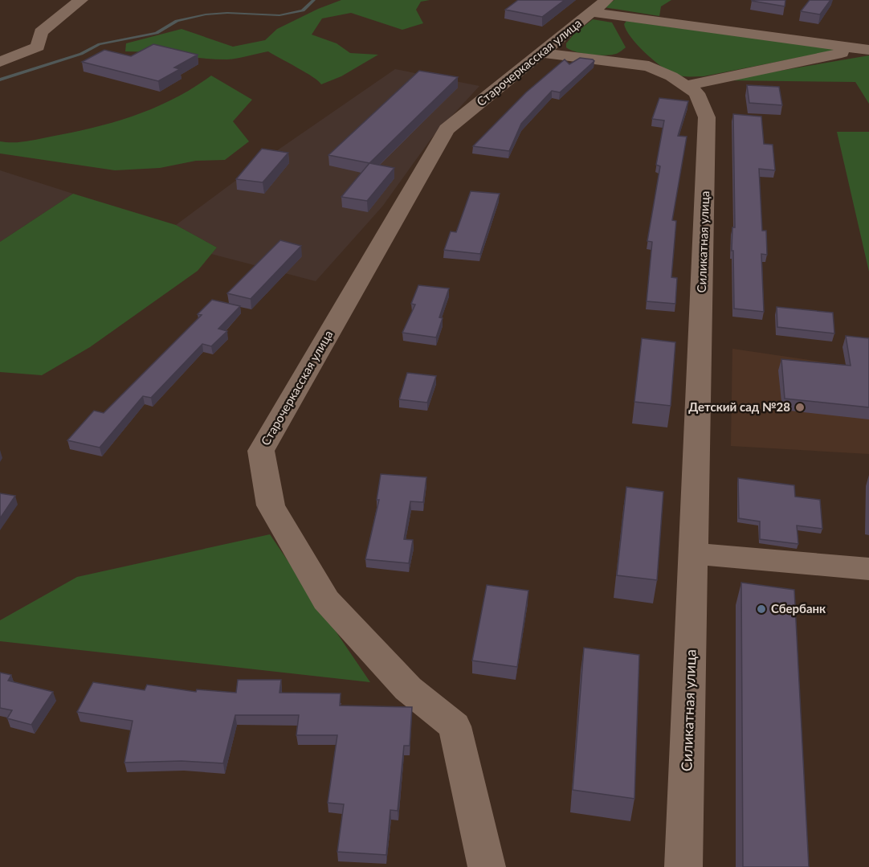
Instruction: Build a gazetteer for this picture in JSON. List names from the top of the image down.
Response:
{
  "streets": {
    "street": ["Старочеркасская улица", "Силикатная улица"]
  },
  "crossings": [
    ["Старочеркасская улица", "Силикатная улица"]
  ],
  "places": ["Детский сад №28", "Сбербанк"]
}
